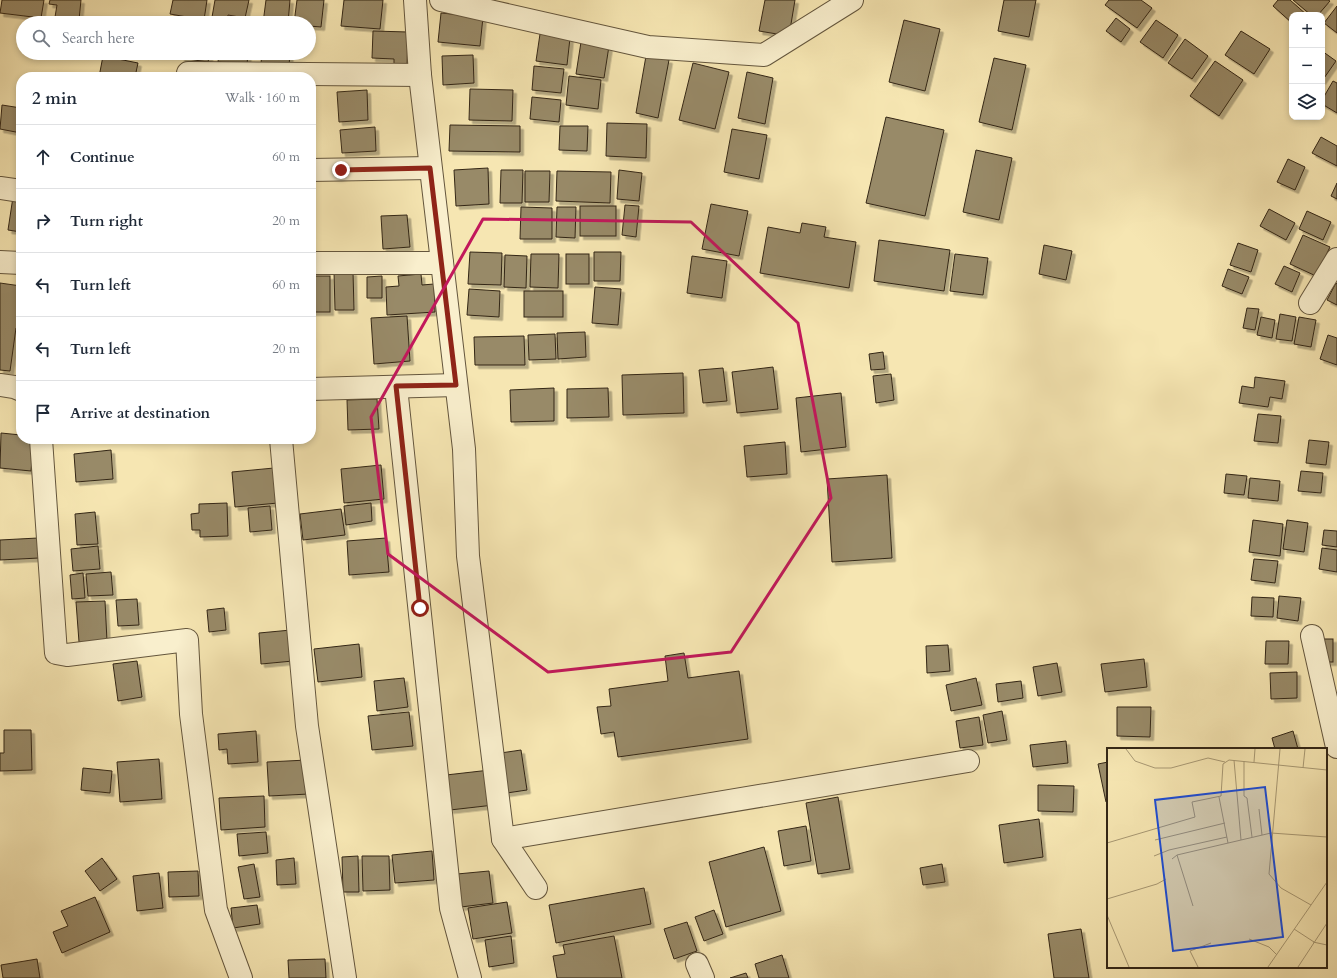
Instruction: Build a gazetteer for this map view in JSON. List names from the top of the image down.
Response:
{
  "page": {
    "map_buttons": ["+", "−"],
    "search": "Search here",
    "heading": ["2 min", "Walk · 160 m"],
    "list": [
      ["Continue", "60 m"],
      ["Turn right", "20 m"],
      ["Turn left", "60 m"],
      ["Turn left", "20 m"],
      "Arrive at destination"
    ]
  }
}
